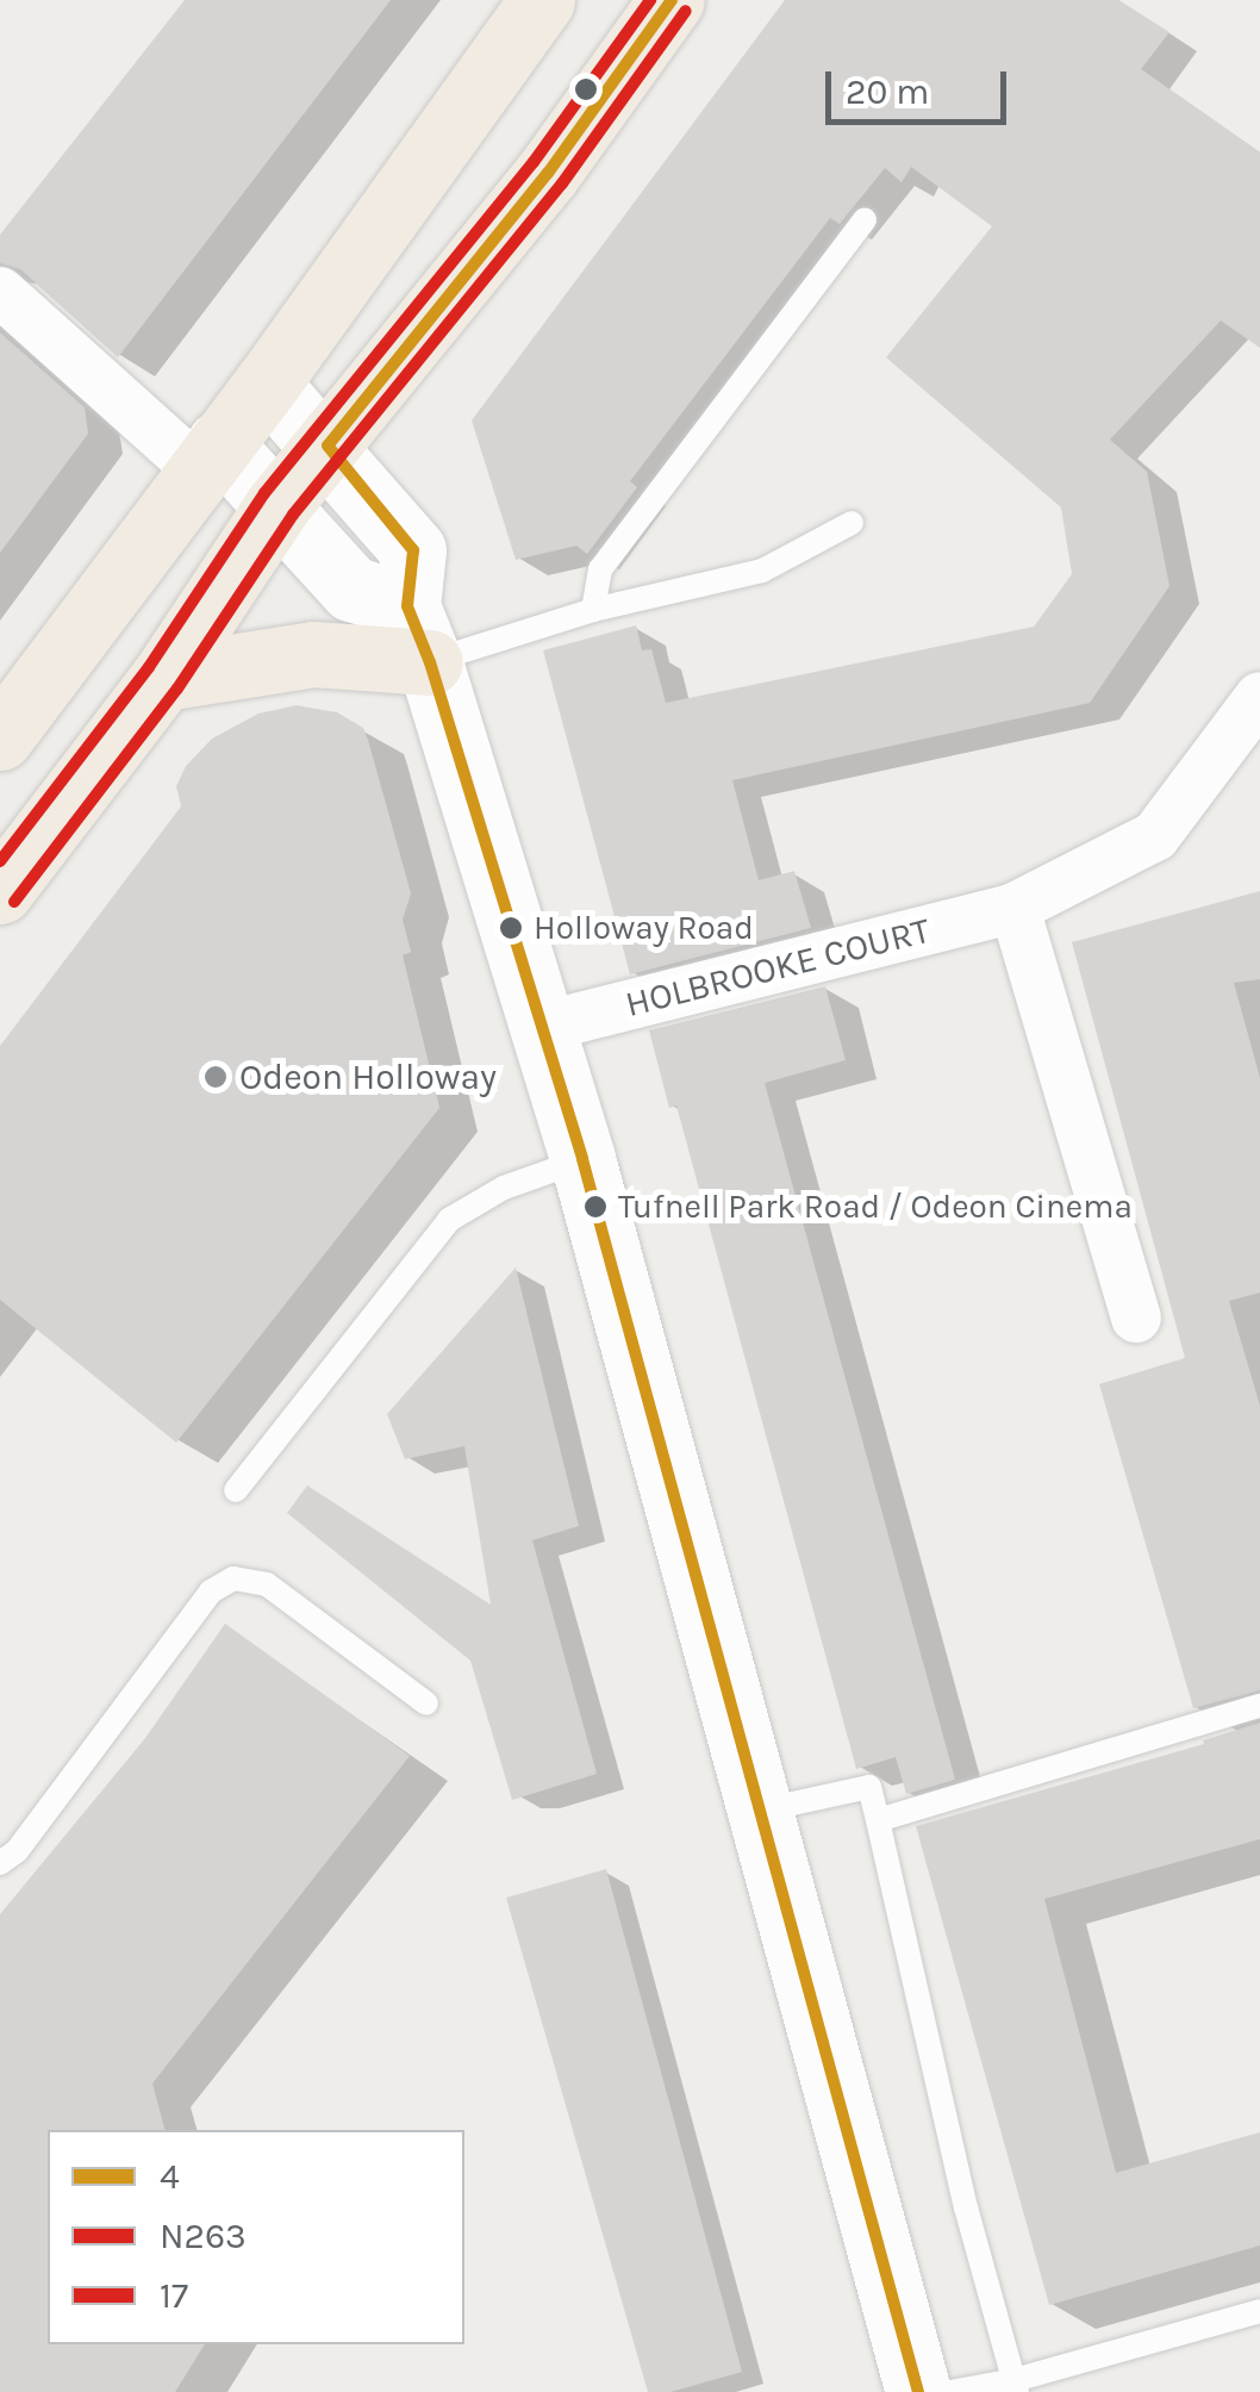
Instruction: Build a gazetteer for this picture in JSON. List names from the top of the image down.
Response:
{
  "streets": {
    "street": ["HOLBROOKE COURT"]
  },
  "places": ["Holloway Road", "Odeon Holloway", "Tufnell Park Road / Odeon Cinema"],
  "lines": ["transit line 4", "transit line 17", "transit line N263"],
  "legend": ["4", "N263", "17"],
  "scale_bar": "20 m"
}
